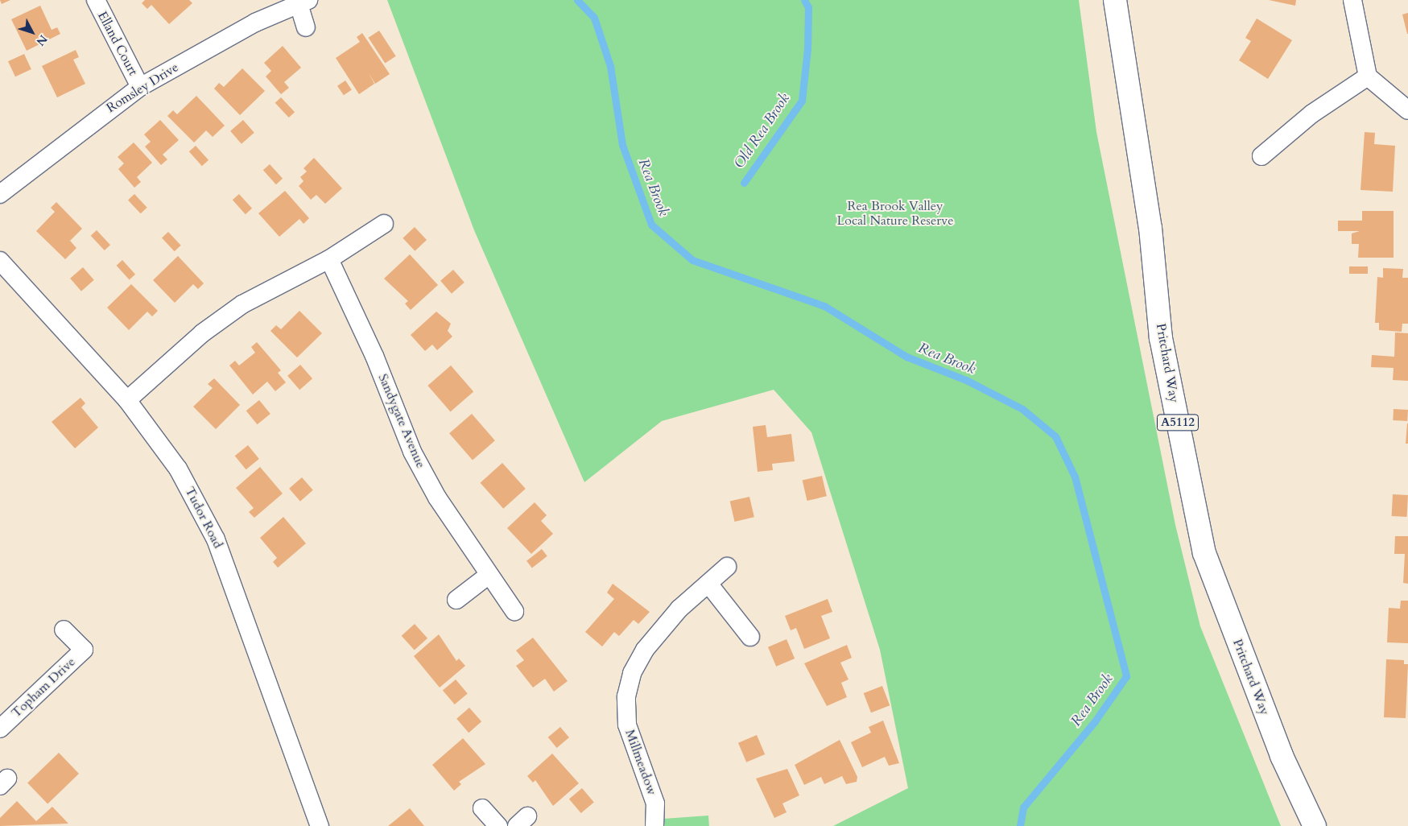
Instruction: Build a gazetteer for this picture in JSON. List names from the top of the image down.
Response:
{
  "streets": {
    "main road": ["Pritchard Way", "A5112"],
    "street": [
      "Elland Court",
      "Romsley Drive",
      "Sandygate Avenue",
      "Tudor Road",
      "Topham Drive",
      "Millmeadow"
    ]
  },
  "crossings": [
    ["Elland Court", "Romsley Drive"]
  ],
  "water": ["Old Rea Brook", "Rea Brook"],
  "parks": ["Rea Brook Valley Local Nature Reserve"],
  "north": "bottom right"
}
